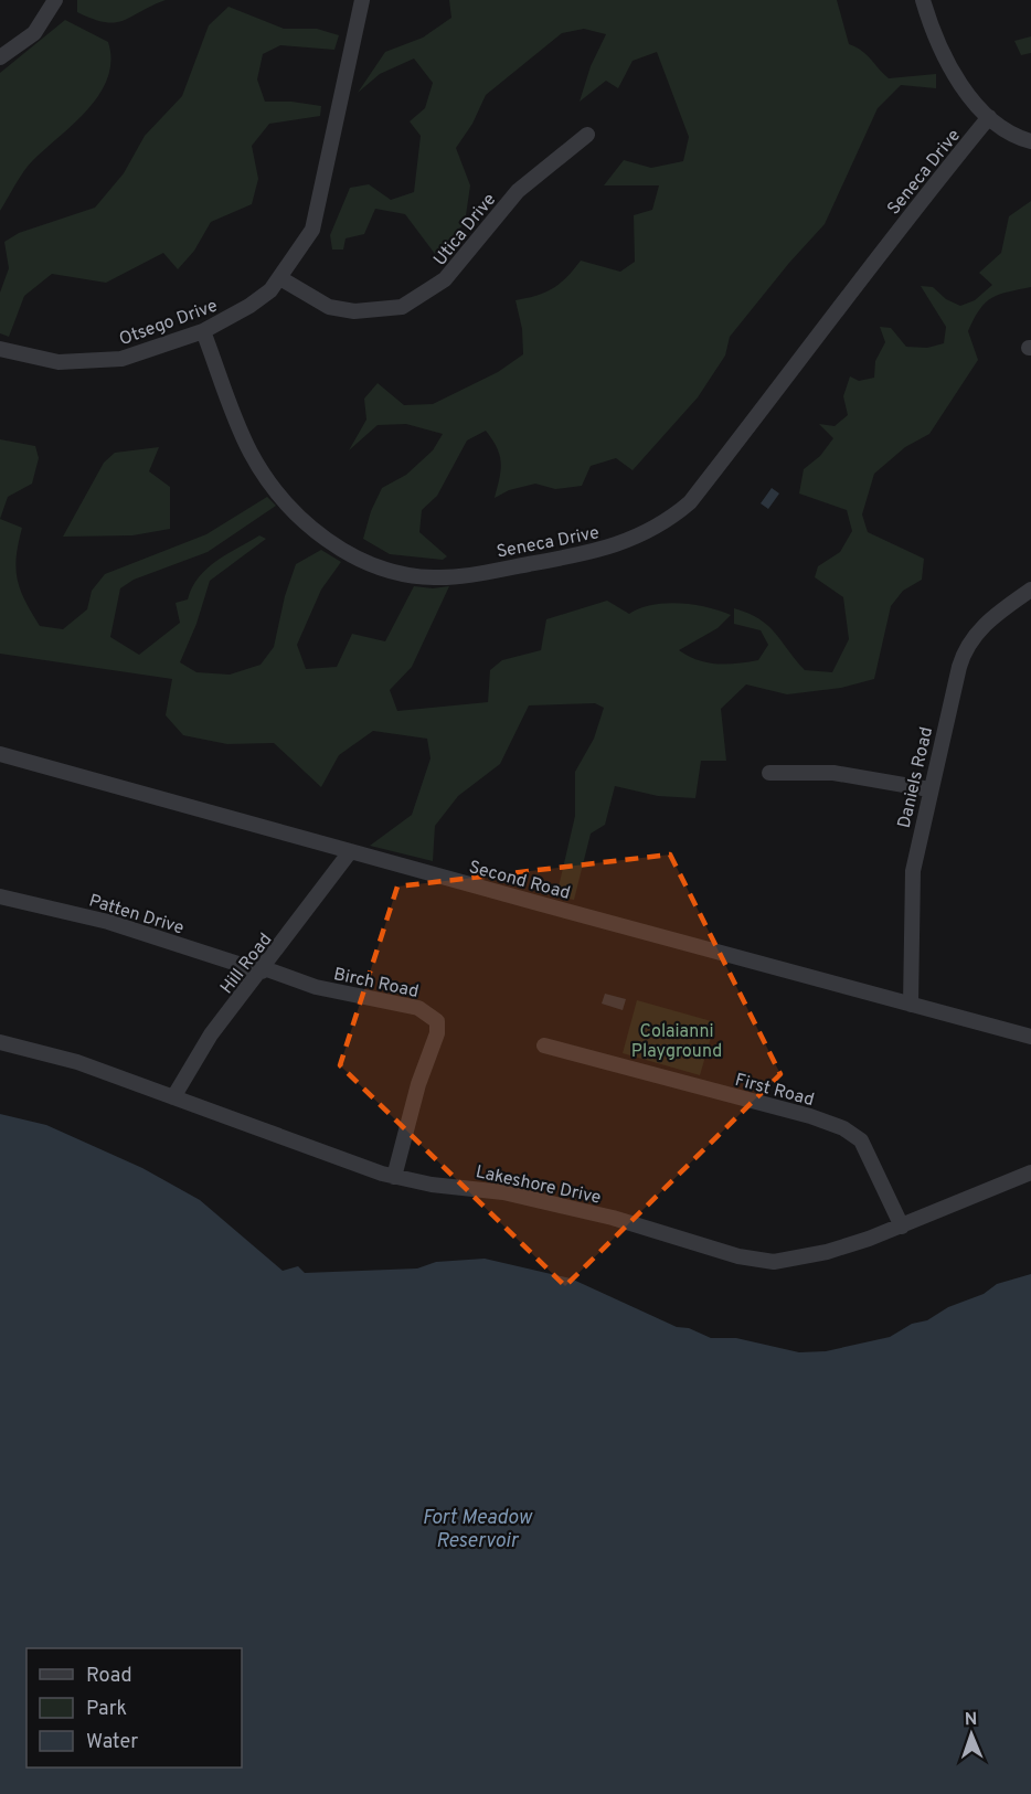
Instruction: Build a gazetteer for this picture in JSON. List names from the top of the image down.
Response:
{
  "streets": {
    "street": [
      "Seneca Drive",
      "Utica Drive",
      "Otsego Drive",
      "Daniels Road",
      "Second Road",
      "Patten Drive",
      "Hill Road",
      "Birch Road",
      "First Road",
      "Lakeshore Drive"
    ]
  },
  "crossings": [
    ["Seneca Drive", "Otsego Drive"],
    ["Utica Drive", "Otsego Drive"],
    ["Daniels Road", "Second Road"],
    ["Second Road", "Hill Road"],
    ["Patten Drive", "Hill Road"],
    ["Patten Drive", "Birch Road"],
    ["Hill Road", "Birch Road"],
    ["Hill Road", "Lakeshore Drive"],
    ["Birch Road", "Lakeshore Drive"],
    ["First Road", "Lakeshore Drive"]
  ],
  "water": ["Fort Meadow Reservoir"],
  "parks": ["Colaianni Playground"],
  "legend": ["Road", "Park", "Water"],
  "north": "top"
}
